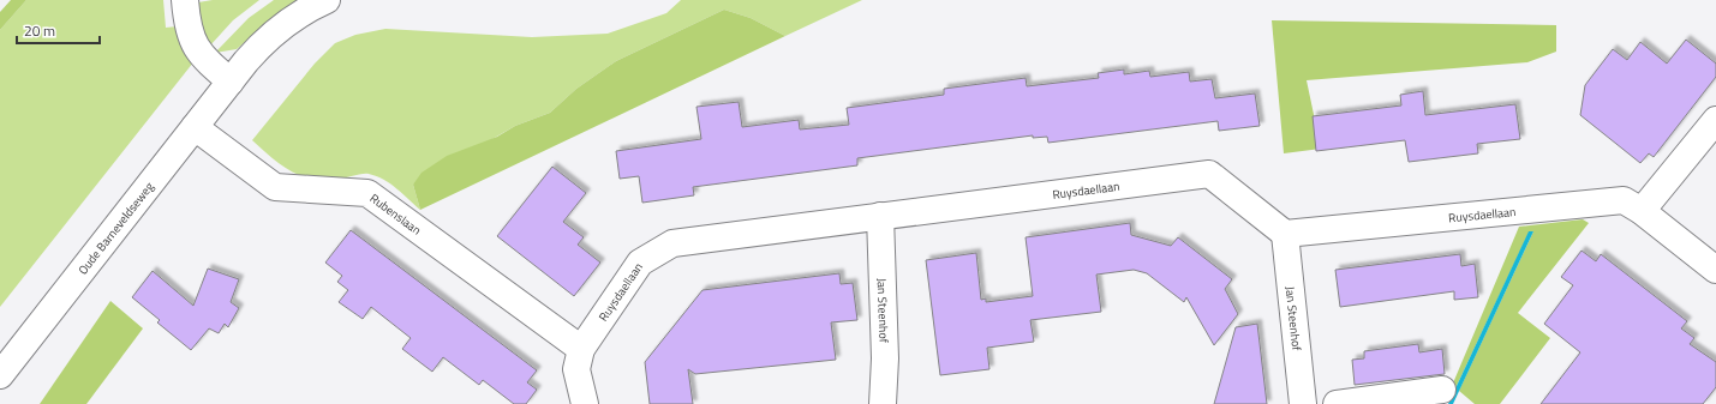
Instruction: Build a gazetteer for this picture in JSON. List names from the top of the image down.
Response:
{
  "streets": {
    "street": [
      "Ruysdaellaan",
      "Rubenslaan",
      "Oude Barneveldseweg",
      "Jan Steenhof"
    ]
  },
  "crossings": [
    ["Ruysdaellaan", "Rubenslaan"],
    ["Ruysdaellaan", "Jan Steenhof"],
    ["Rubenslaan", "Oude Barneveldseweg"]
  ],
  "scale_bar": "20 m"
}
